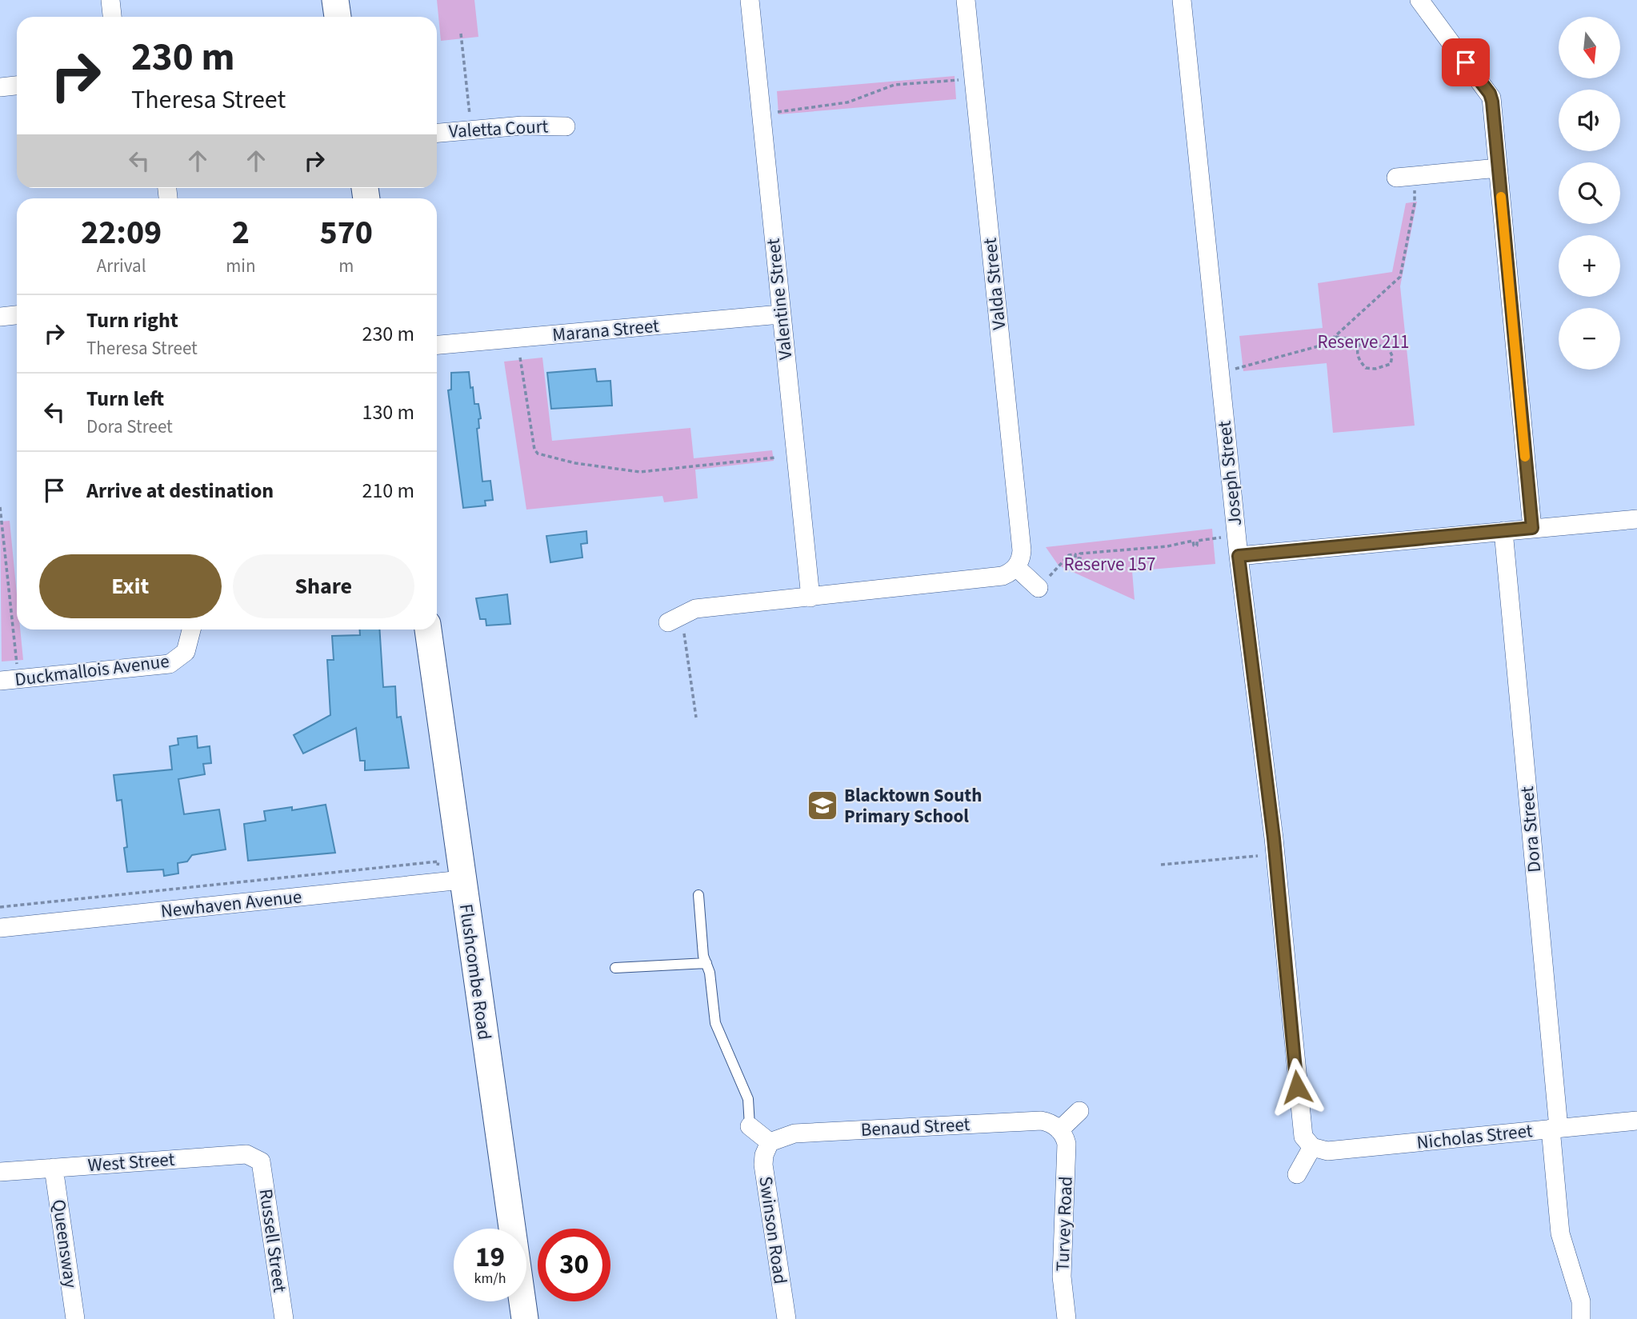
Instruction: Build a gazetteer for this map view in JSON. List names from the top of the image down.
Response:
{
  "streets": {
    "street": [
      "Valetta Court",
      "Valda Street",
      "Valentine Street",
      "Marana Street",
      "Joseph Street",
      "Duckmallois Avenue",
      "Dora Street",
      "Newhaven Avenue",
      "Flushcombe Road",
      "Benaud Street",
      "Nicholas Street",
      "West Street",
      "Turvey Road",
      "Swinson Road",
      "Russell Street",
      "Queensway"
    ]
  },
  "crossings": [
    ["Valentine Street", "Marana Street"],
    ["Joseph Street", "Nicholas Street"],
    ["Dora Street", "Nicholas Street"],
    ["Newhaven Avenue", "Flushcombe Road"],
    ["Benaud Street", "Turvey Road"],
    ["Benaud Street", "Swinson Road"],
    ["West Street", "Russell Street"],
    ["West Street", "Queensway"]
  ],
  "parks": ["Reserve 211", "Reserve 157"],
  "places": {
    "school or university": ["Blacktown South Primary School"]
  },
  "north": "bottom",
  "page": {
    "map_buttons": ["+", "−"],
    "turn": ["230 m", "Theresa Street"],
    "eta": [
      "22:09",
      "Arrival",
      "2",
      "min",
      "570",
      "m"
    ],
    "list": [
      {
        "name": "Turn right",
        "note": "Theresa Street",
        "value": "230 m"
      },
      {
        "name": "Turn left",
        "note": "Dora Street",
        "value": "130 m"
      },
      {
        "name": "Arrive at destination",
        "value": "210 m"
      }
    ],
    "buttons": ["Exit", "Share"],
    "speed": "19 km/h",
    "limit": "30"
  }
}
